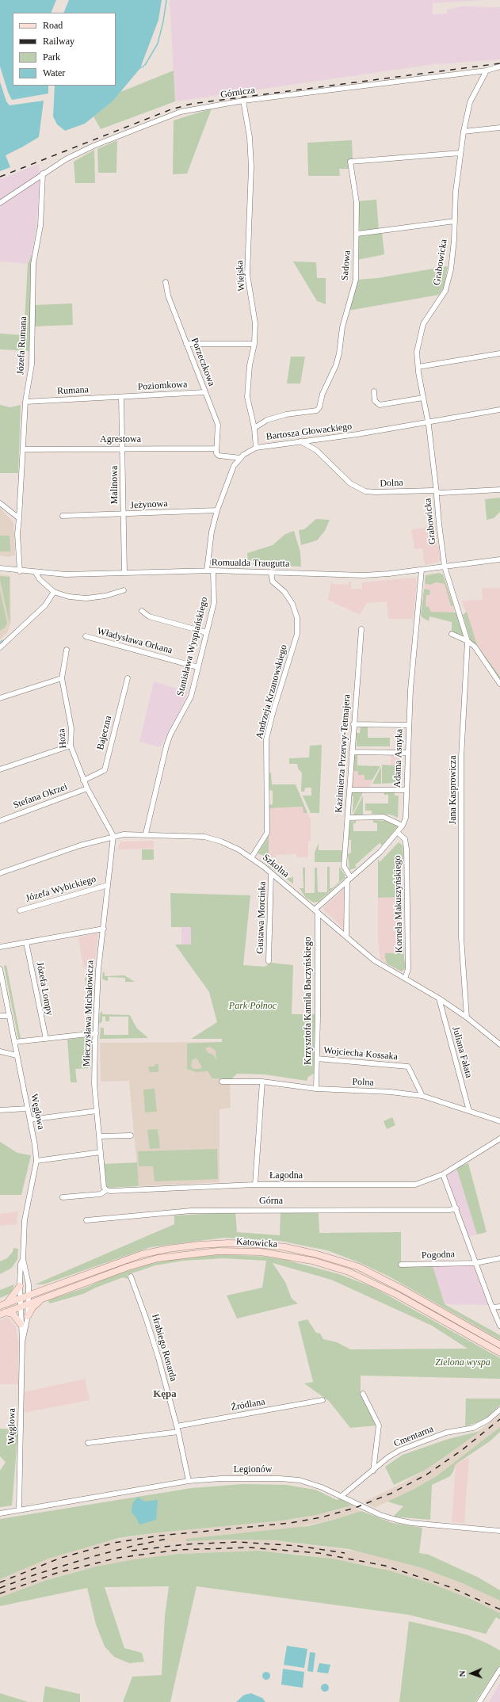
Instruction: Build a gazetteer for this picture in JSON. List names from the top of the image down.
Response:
{
  "streets": {
    "main road": ["Katowicka"],
    "street": [
      "Górnicza",
      "Grabowicka",
      "Sadowa",
      "Wiejska",
      "Józefa Rumana",
      "Porzeczkowa",
      "Poziomkowa",
      "Rumana",
      "Bartosza Głowackiego",
      "Agrestowa",
      "Dolna",
      "Malinowa",
      "Jeżynowa",
      "Romualda Traugutta",
      "Władysława Orkana",
      "Stanisława Wyspiańskiego",
      "Andrzeja Krzanowskiego",
      "Bajeczna",
      "Hoża",
      "Kazimierza Przerwy-Tetmajera",
      "Adama Asnyka",
      "Jana Kasprowicza",
      "Stefana Okrzei",
      "Szkolna",
      "Józefa Wybickiego",
      "Kornela Makuszyńskiego",
      "Gustawa Morcinka",
      "Józefa Lompy",
      "Krzysztofa Kamila Baczyńskiego",
      "Mieczysława Michałowicza",
      "Juliana Fałata",
      "Wojciecha Kossaka",
      "Polna",
      "Węglowa",
      "Łagodna",
      "Górna",
      "Pogodna",
      "Hrabiego Renarda",
      "Źródlana",
      "Cmentarna",
      "Legionów"
    ]
  },
  "crossings": [
    ["Górnicza", "Grabowicka"],
    ["Górnicza", "Wiejska"],
    ["Górnicza", "Józefa Rumana"],
    ["Grabowicka", "Sadowa"],
    ["Grabowicka", "Bartosza Głowackiego"],
    ["Grabowicka", "Dolna"],
    ["Grabowicka", "Romualda Traugutta"],
    ["Grabowicka", "Jana Kasprowicza"],
    ["Sadowa", "Wiejska"],
    ["Wiejska", "Bartosza Głowackiego"],
    ["Józefa Rumana", "Rumana"],
    ["Józefa Rumana", "Agrestowa"],
    ["Józefa Rumana", "Romualda Traugutta"],
    ["Porzeczkowa", "Poziomkowa"],
    ["Porzeczkowa", "Agrestowa"],
    ["Poziomkowa", "Rumana"],
    ["Poziomkowa", "Malinowa"],
    ["Rumana", "Malinowa"],
    ["Bartosza Głowackiego", "Dolna"],
    ["Bartosza Głowackiego", "Jeżynowa"],
    ["Bartosza Głowackiego", "Romualda Traugutta"],
    ["Agrestowa", "Malinowa"],
    ["Malinowa", "Jeżynowa"],
    ["Malinowa", "Romualda Traugutta"],
    ["Romualda Traugutta", "Stanisława Wyspiańskiego"],
    ["Romualda Traugutta", "Andrzeja Krzanowskiego"],
    ["Romualda Traugutta", "Adama Asnyka"],
    ["Romualda Traugutta", "Jana Kasprowicza"],
    ["Władysława Orkana", "Stanisława Wyspiańskiego"],
    ["Stanisława Wyspiańskiego", "Szkolna"],
    ["Andrzeja Krzanowskiego", "Szkolna"],
    ["Bajeczna", "Hoża"],
    ["Hoża", "Stefana Okrzei"],
    ["Hoża", "Szkolna"],
    ["Hoża", "Mieczysława Michałowicza"],
    ["Kazimierza Przerwy-Tetmajera", "Adama Asnyka"],
    ["Kazimierza Przerwy-Tetmajera", "Szkolna"],
    ["Adama Asnyka", "Szkolna"],
    ["Adama Asnyka", "Kornela Makuszyńskiego"],
    ["Adama Asnyka", "Krzysztofa Kamila Baczyńskiego"],
    ["Jana Kasprowicza", "Szkolna"],
    ["Szkolna", "Kornela Makuszyńskiego"],
    ["Szkolna", "Gustawa Morcinka"],
    ["Szkolna", "Krzysztofa Kamila Baczyńskiego"],
    ["Szkolna", "Mieczysława Michałowicza"],
    ["Szkolna", "Juliana Fałata"],
    ["Józefa Wybickiego", "Mieczysława Michałowicza"],
    ["Krzysztofa Kamila Baczyńskiego", "Wojciecha Kossaka"],
    ["Krzysztofa Kamila Baczyńskiego", "Polna"],
    ["Mieczysława Michałowicza", "Łagodna"],
    ["Juliana Fałata", "Polna"],
    ["Wojciecha Kossaka", "Polna"],
    ["Węglowa", "Katowicka"],
    ["Węglowa", "Legionów"],
    ["Hrabiego Renarda", "Źródlana"],
    ["Hrabiego Renarda", "Legionów"],
    ["Cmentarna", "Legionów"]
  ],
  "districts": ["Kępa"],
  "parks": ["Park Północ", "Zielona wyspa"],
  "legend": [
    "Road",
    "Railway",
    "Park",
    "Water"
  ],
  "north": "left"
}
